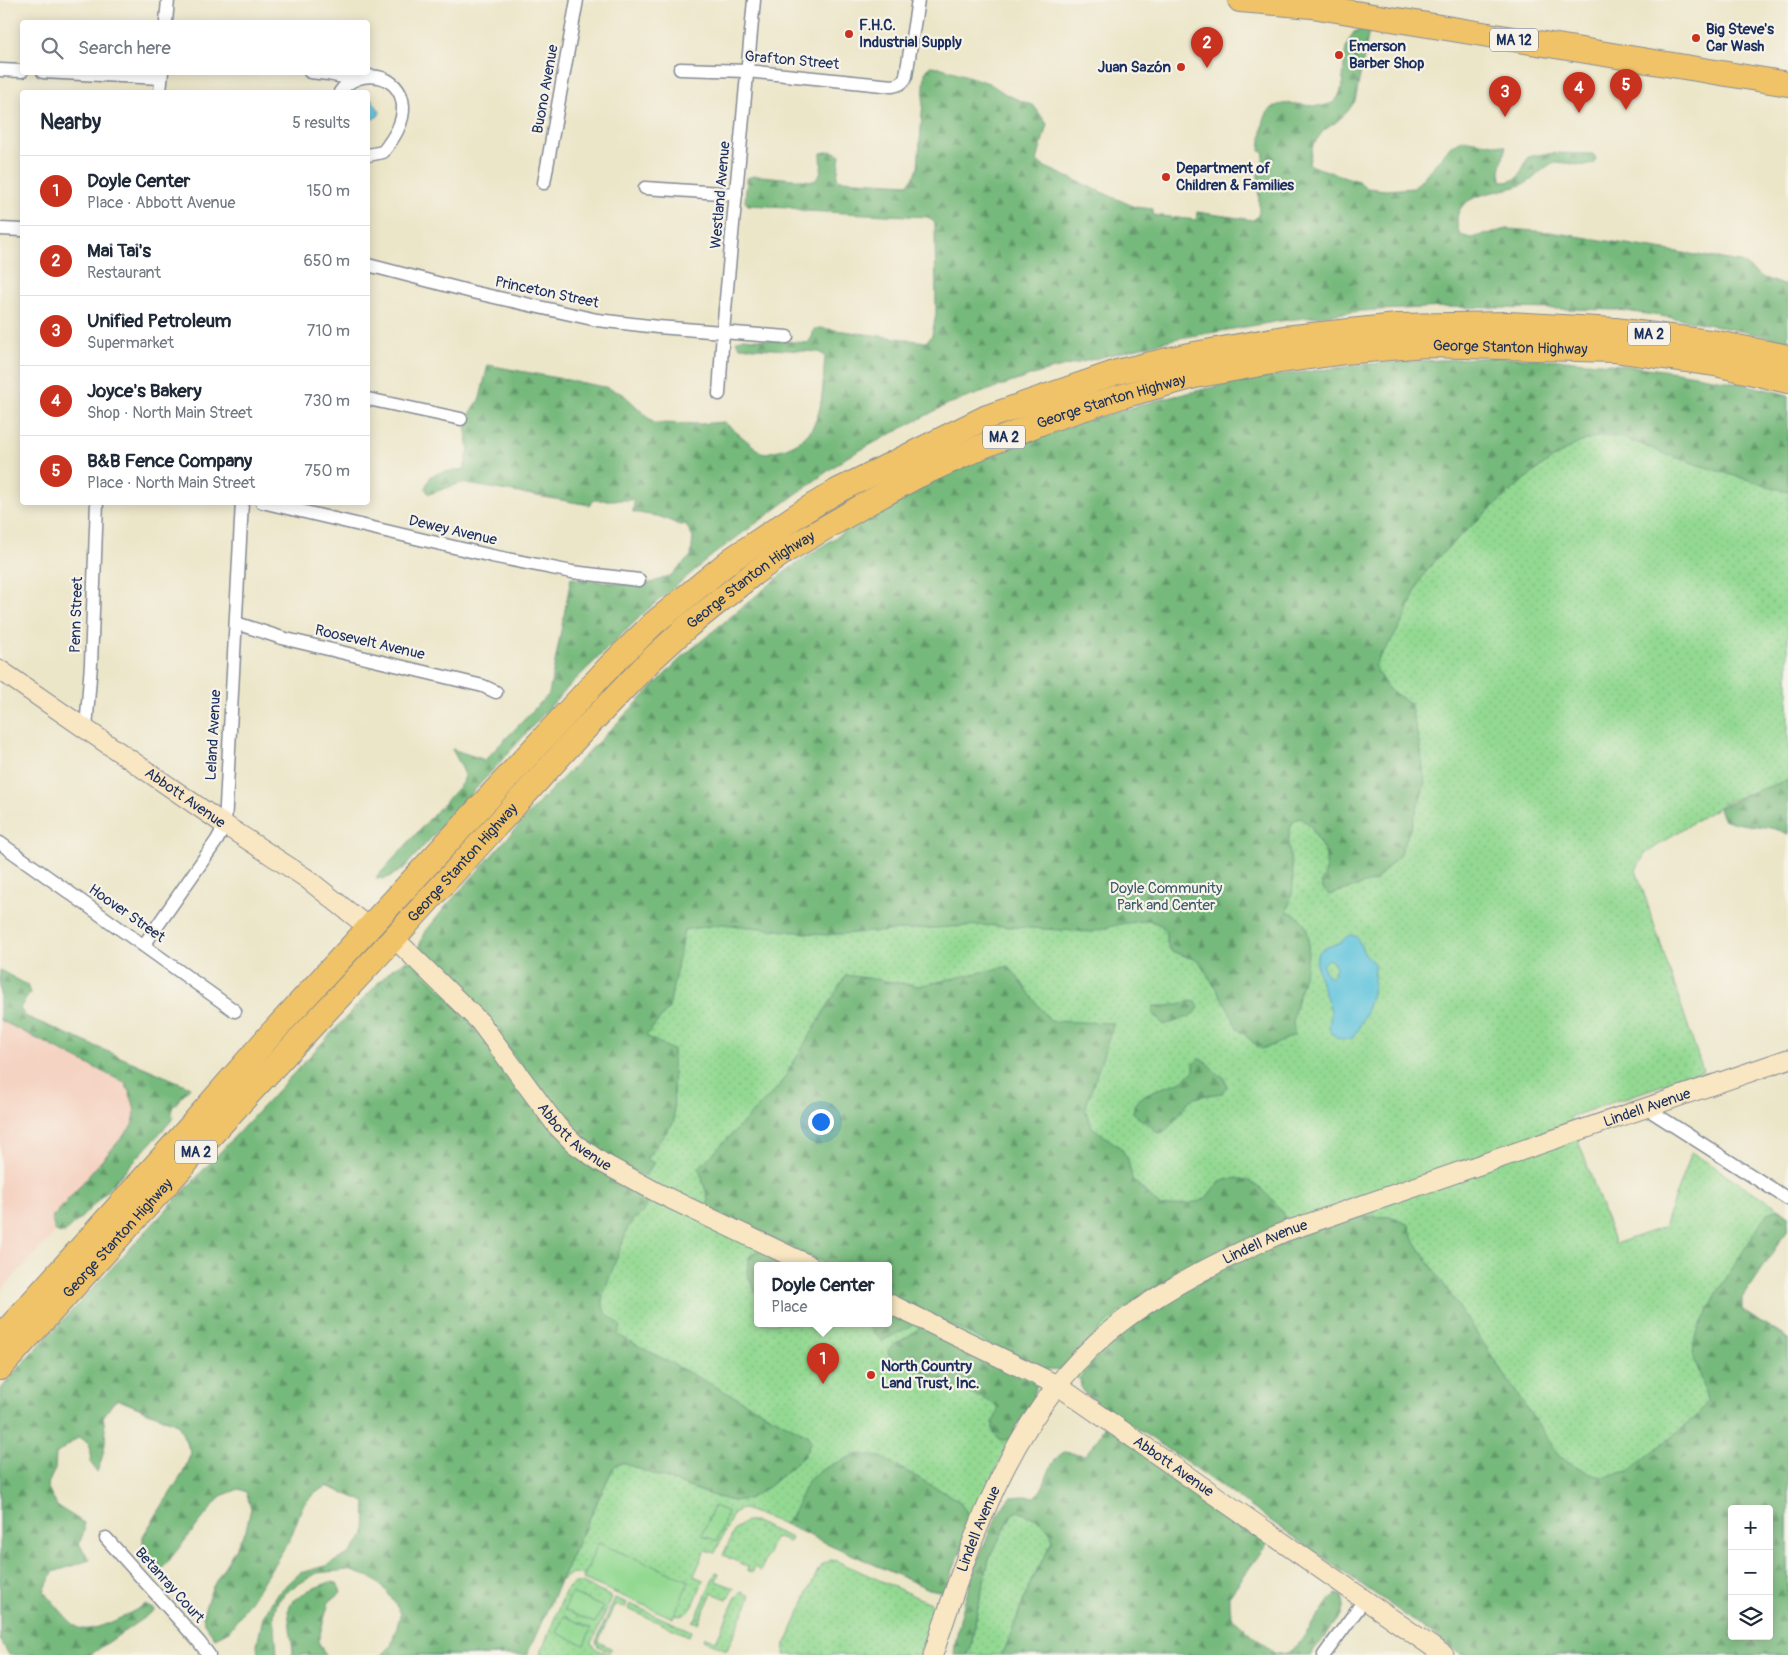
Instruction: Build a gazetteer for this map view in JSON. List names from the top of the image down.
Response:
{
  "streets": {
    "highway": ["MA 12", "MA 2", "George Stanton Highway"],
    "street": [
      "Grafton Street",
      "Buono Avenue",
      "Westland Avenue",
      "Princeton Street",
      "Dewey Avenue",
      "Penn Street",
      "Roosevelt Avenue",
      "Leland Avenue",
      "Abbott Avenue",
      "Hoover Street",
      "Lindell Avenue",
      "Betanray Court"
    ]
  },
  "crossings": [
    ["Grafton Street", "Westland Avenue"],
    ["Westland Avenue", "Princeton Street"],
    ["George Stanton Highway", "Abbott Avenue"],
    ["Penn Street", "Abbott Avenue"],
    ["Roosevelt Avenue", "Leland Avenue"],
    ["Leland Avenue", "Abbott Avenue"],
    ["Leland Avenue", "Hoover Street"],
    ["Abbott Avenue", "Lindell Avenue"]
  ],
  "parks": ["Doyle Community Park and Center"],
  "places": [
    "F.H.C. Industrial Supply",
    "Big Steve's Car Wash",
    "Emerson Barber Shop",
    "Juan Sazón",
    "Department of Children & Families",
    "North Country Land Trust, Inc."
  ],
  "page": {
    "search": "Search here",
    "pins": [
      "2",
      "5",
      "4",
      "3",
      "1"
    ],
    "heading": ["Nearby", "5 results"],
    "list": [
      {
        "mark": "1",
        "name": "Doyle Center",
        "note": "Place · Abbott Avenue",
        "value": "150 m"
      },
      {
        "mark": "2",
        "name": "Mai Tai's",
        "note": "Restaurant",
        "value": "650 m"
      },
      {
        "mark": "3",
        "name": "Unified Petroleum",
        "note": "Supermarket",
        "value": "710 m"
      },
      {
        "mark": "4",
        "name": "Joyce's Bakery",
        "note": "Shop · North Main Street",
        "value": "730 m"
      },
      {
        "mark": "5",
        "name": "B&B Fence Company",
        "note": "Place · North Main Street",
        "value": "750 m"
      }
    ],
    "popup": ["Doyle Center", "Place"],
    "map_buttons": ["+", "−"]
  }
}
